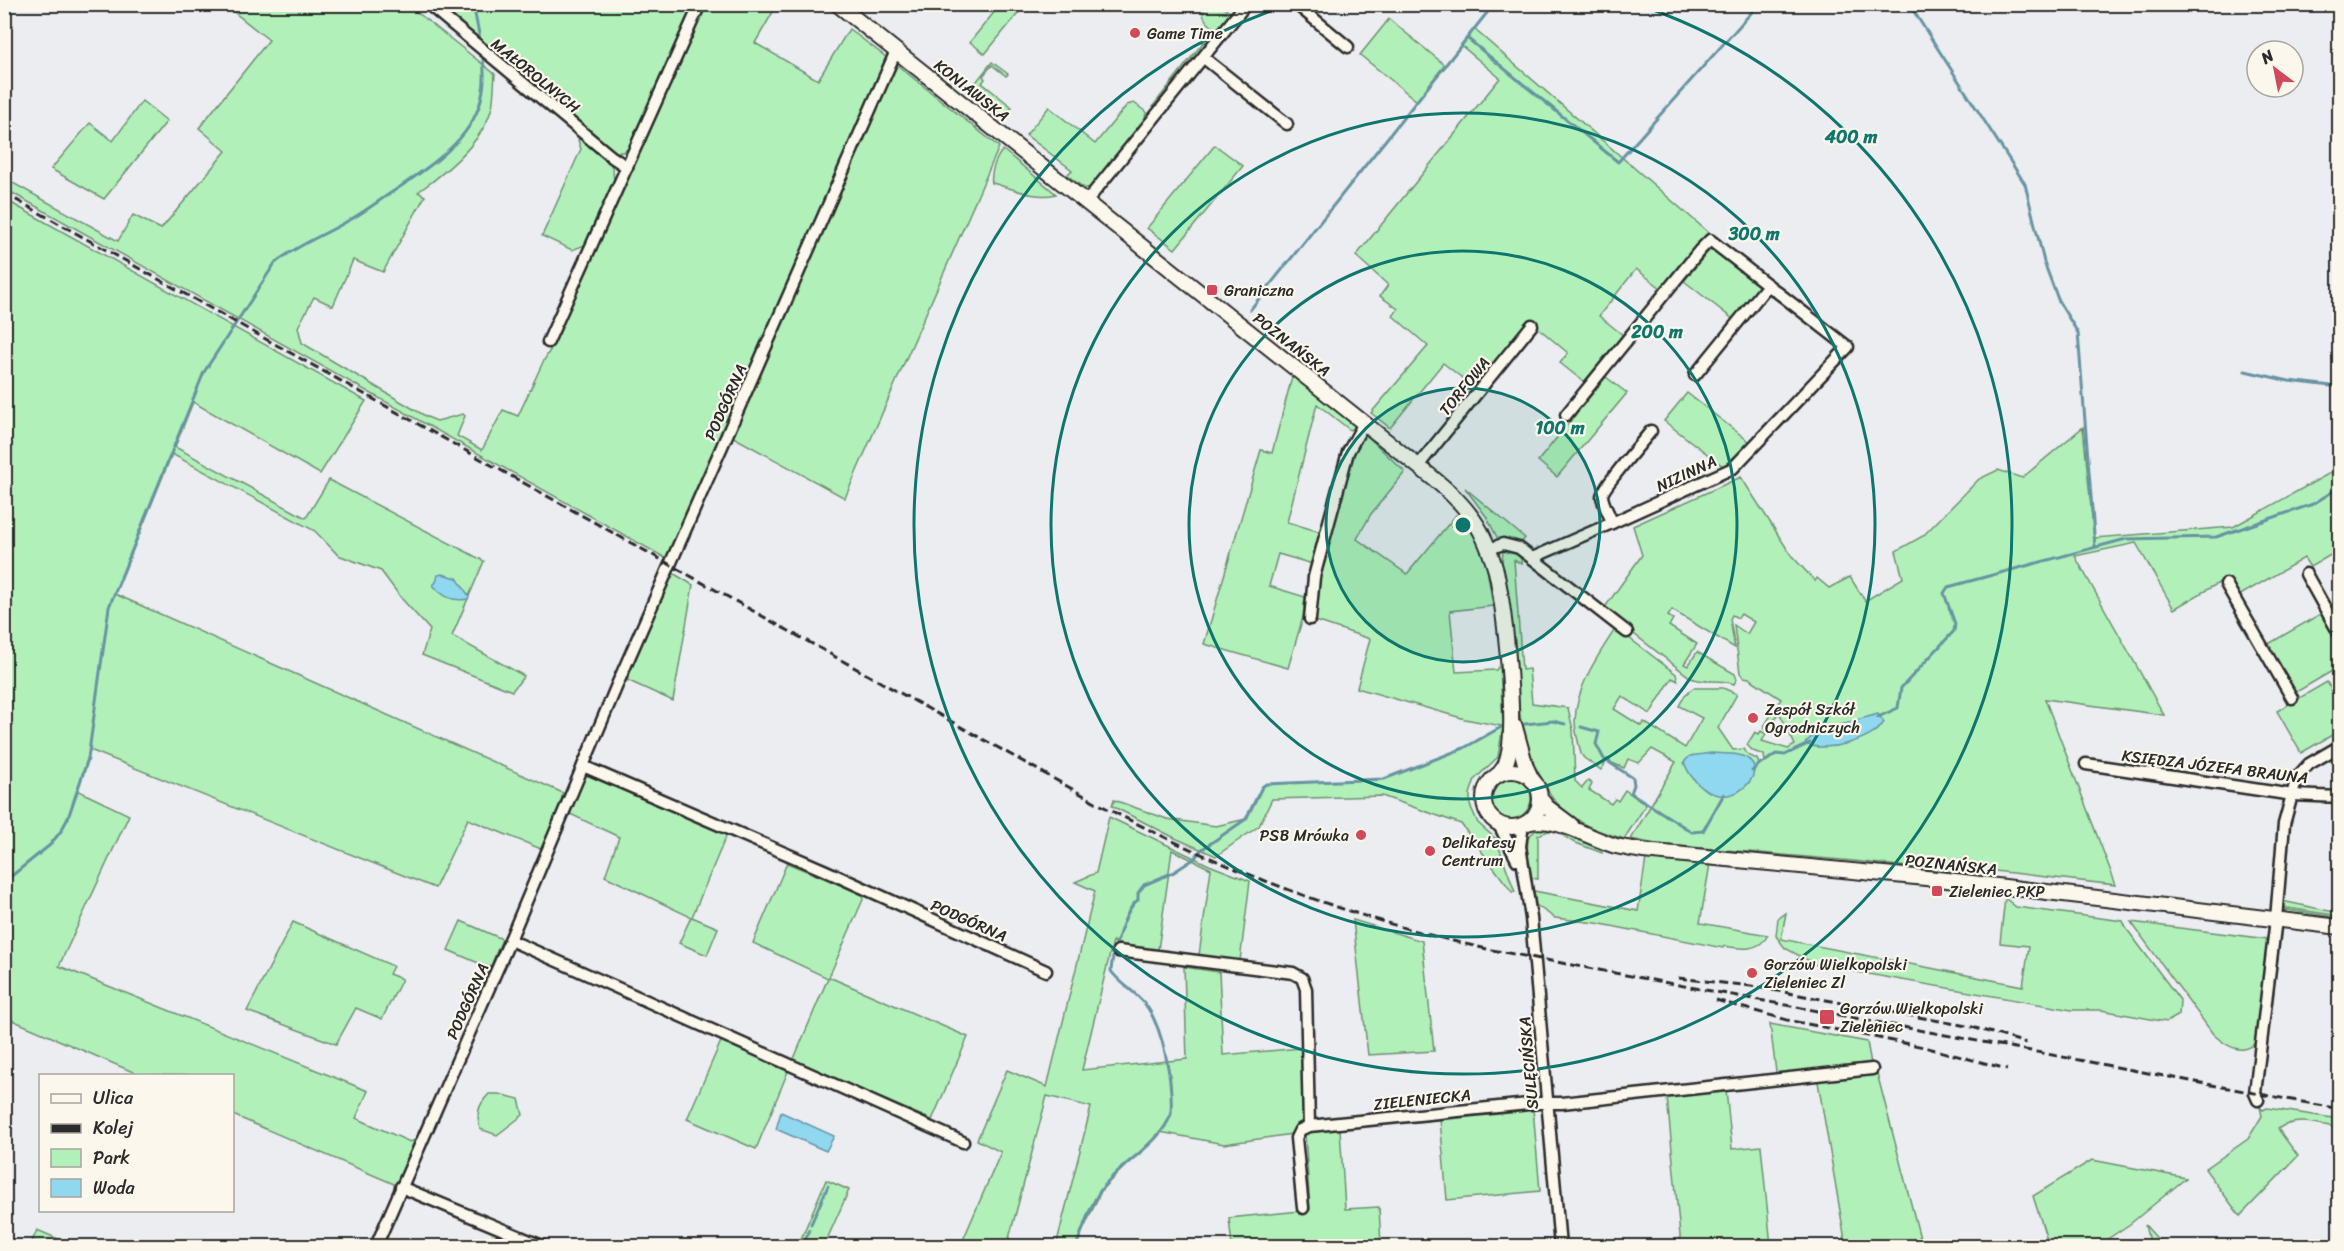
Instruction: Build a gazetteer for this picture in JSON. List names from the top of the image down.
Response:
{
  "streets": {
    "main road": ["KONIAWSKA", "POZNAŃSKA"],
    "street": [
      "MAŁOROLNYCH",
      "TORFOWA",
      "PODGÓRNA",
      "NIZINNA",
      "KSIĘDZA JÓZEFA BRAUNA",
      "SULĘCIŃSKA",
      "ZIELENIECKA"
    ]
  },
  "crossings": [
    ["KONIAWSKA", "POZNAŃSKA"],
    ["KONIAWSKA", "PODGÓRNA"],
    ["POZNAŃSKA", "TORFOWA"],
    ["POZNAŃSKA", "SULĘCIŃSKA"],
    ["SULĘCIŃSKA", "ZIELENIECKA"]
  ],
  "places": {
    "other": [
      "Game Time",
      "Zespół Szkół Ogrodniczych",
      "PSB Mrówka",
      "Delikatesy Centrum",
      "Gorzów Wielkopolski Zieleniec Zl"
    ],
    "transit": ["Graniczna", "Zieleniec PKP", "Gorzów Wielkopolski Zieleniec"]
  },
  "legend": [
    "Ulica",
    "Kolej",
    "Park",
    "Woda"
  ],
  "north": "top left",
  "rings": [
    "400 m",
    "300 m",
    "200 m",
    "100 m"
  ]
}
